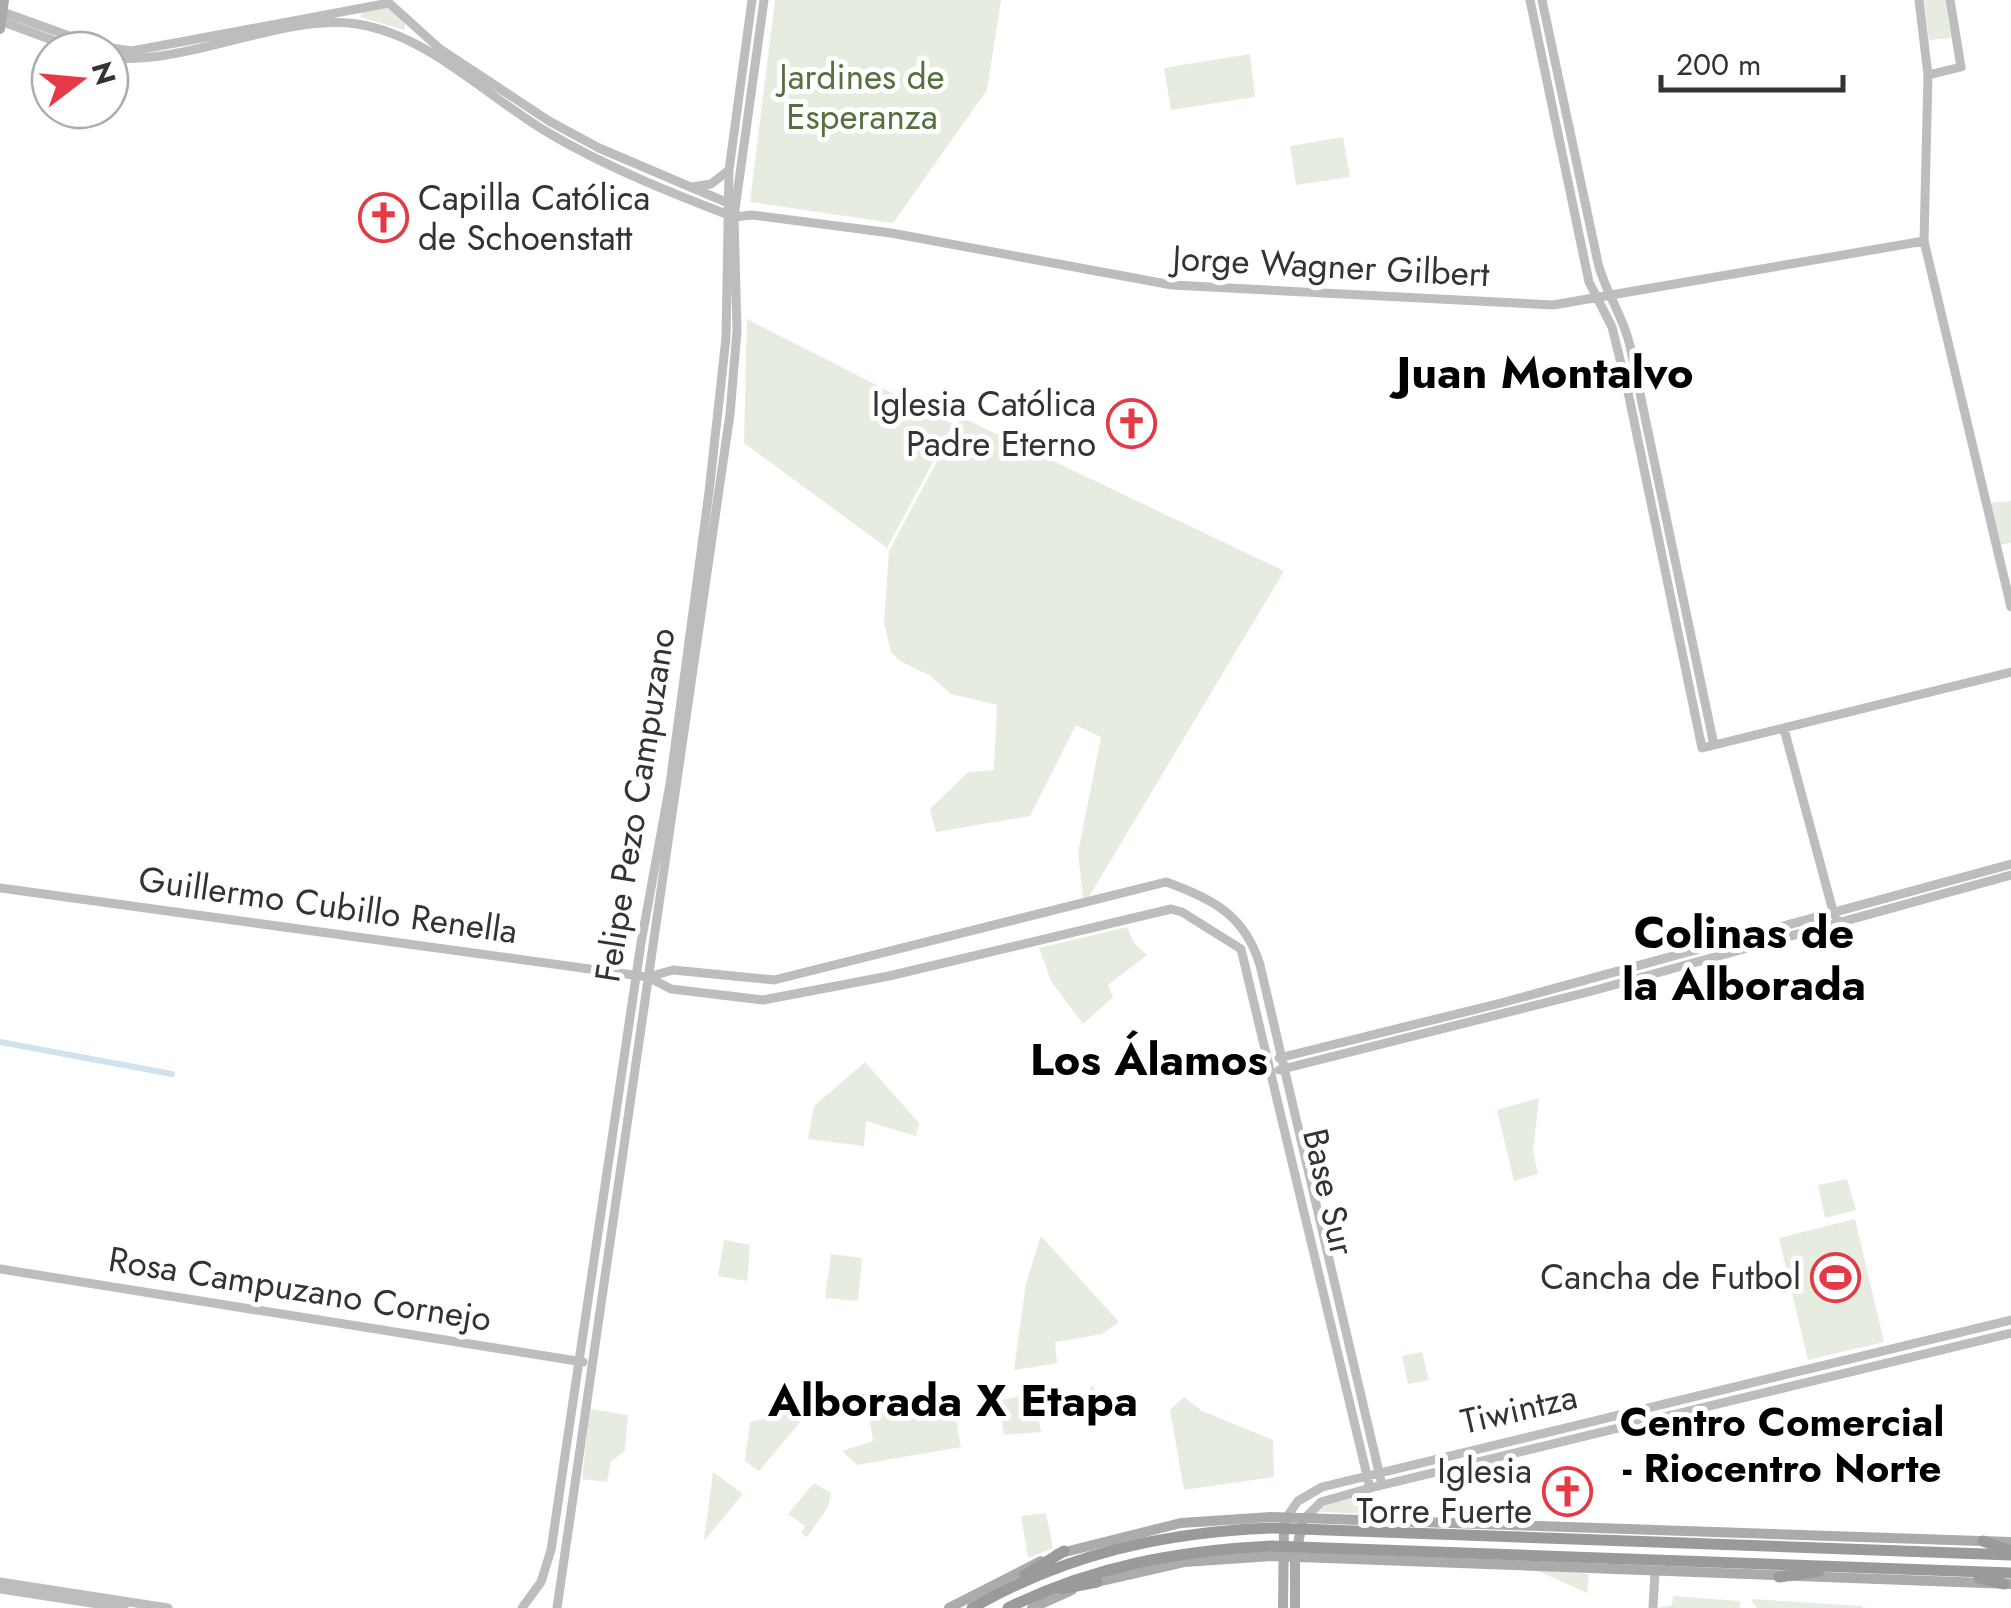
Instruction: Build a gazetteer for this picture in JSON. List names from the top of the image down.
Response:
{
  "streets": {
    "street": [
      "Jorge Wagner Gilbert",
      "Felipe Pezo Campuzano",
      "Guillermo Cubillo Renella",
      "Base Sur",
      "Rosa Campuzano Cornejo",
      "Tiwintza"
    ]
  },
  "crossings": [
    ["Jorge Wagner Gilbert", "Felipe Pezo Campuzano"],
    ["Felipe Pezo Campuzano", "Guillermo Cubillo Renella"],
    ["Felipe Pezo Campuzano", "Rosa Campuzano Cornejo"],
    ["Guillermo Cubillo Renella", "Base Sur"],
    ["Base Sur", "Tiwintza"]
  ],
  "districts": [
    "Juan Montalvo",
    "Colinas de la Alborada",
    "Los Álamos",
    "Alborada X Etapa",
    "Centro Comercial - Riocentro Norte"
  ],
  "parks": ["Jardines de Esperanza"],
  "places": {
    "church": ["Capilla Católica de Schoenstatt", "Iglesia Católica Padre Eterno", "Iglesia Torre Fuerte"],
    "sports": ["Cancha de Futbol"]
  },
  "scale_bar": "200 m",
  "north": "right"
}
